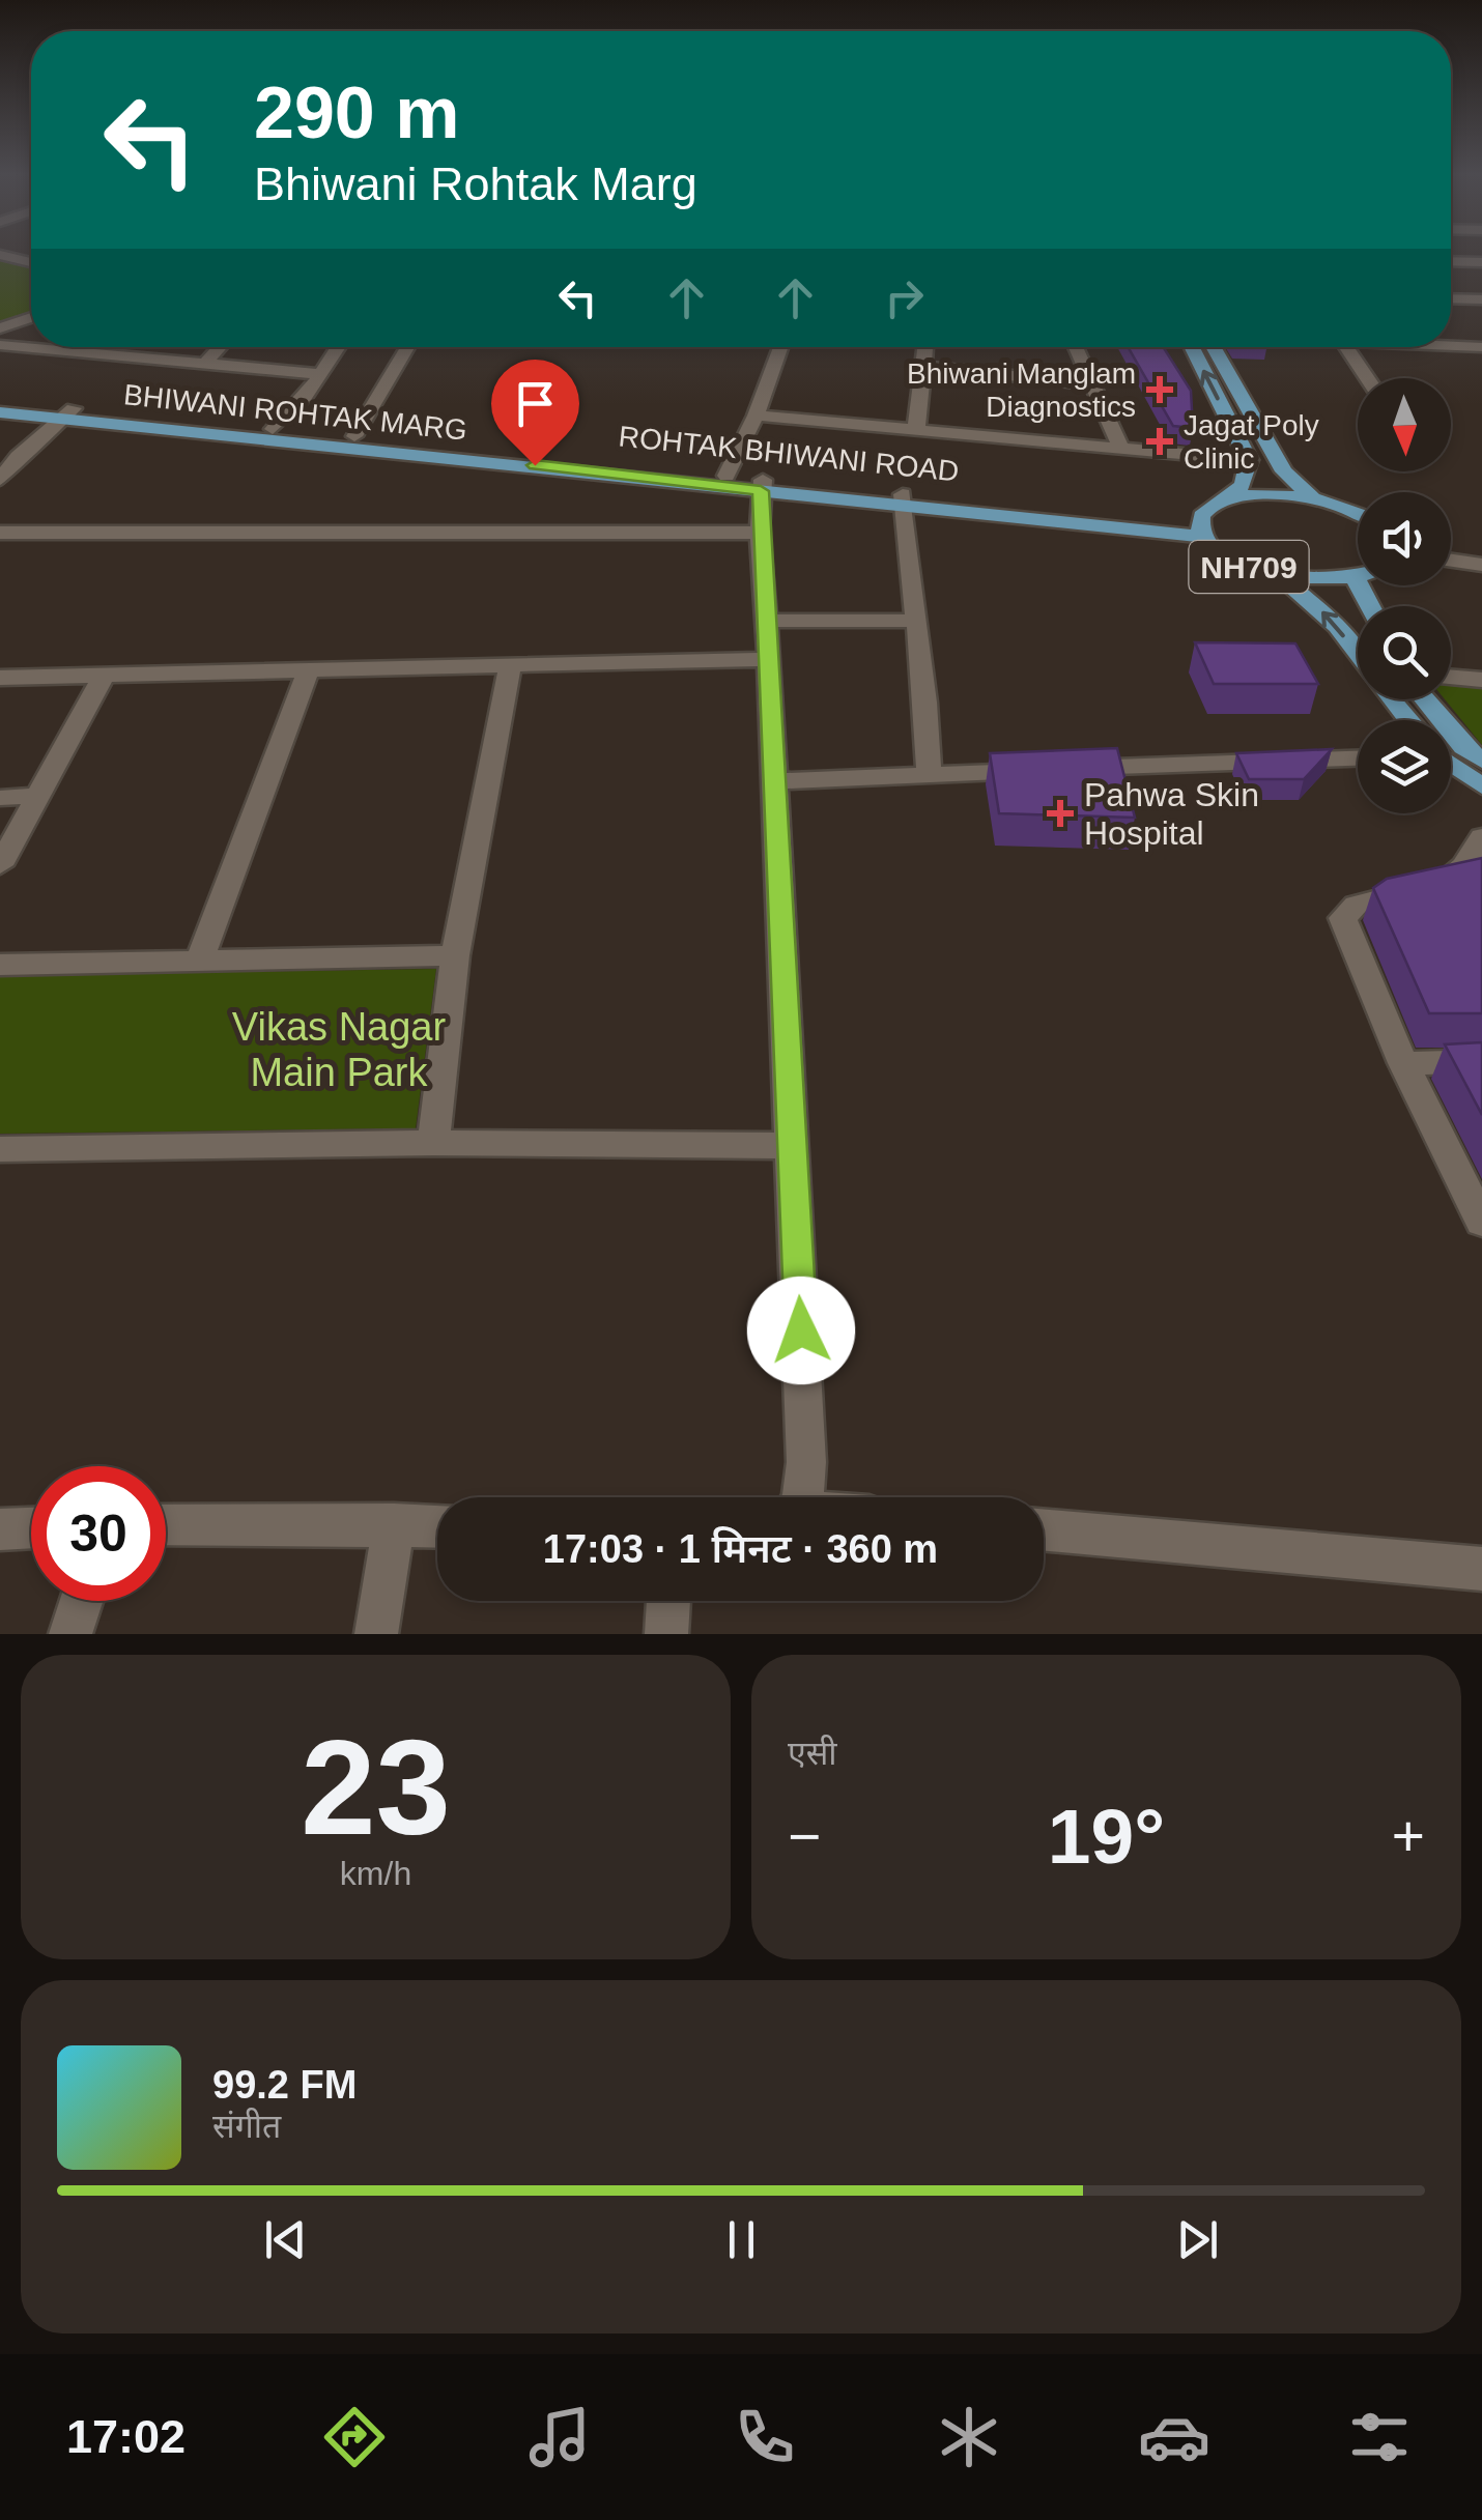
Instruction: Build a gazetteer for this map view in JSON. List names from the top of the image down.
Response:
{
  "streets": {
    "main road": ["BHIWANI ROHTAK MARG", "ROHTAK BHIWANI ROAD", "NH709"]
  },
  "crossings": [
    ["BHIWANI ROHTAK MARG", "ROHTAK BHIWANI ROAD"],
    ["BHIWANI ROHTAK MARG", "NH709"]
  ],
  "parks": ["Vikas Nagar Main Park"],
  "places": {
    "health": ["Bhiwani Manglam Diagnostics", "Jagat Poly Clinic", "Pahwa Skin Hospital"]
  },
  "north": "bottom",
  "page": {
    "turn": ["290 m", "Bhiwani Rohtak Marg"],
    "limit": "30",
    "trip": "17:03 · 1 मिनट · 360 m",
    "tile": [
      ["23", "km/h"],
      "एसी"
    ],
    "heat": ["−", "19°", "+"],
    "song": ["99.2 FM", "संगीत"],
    "tabs": "17:02"
  }
}
